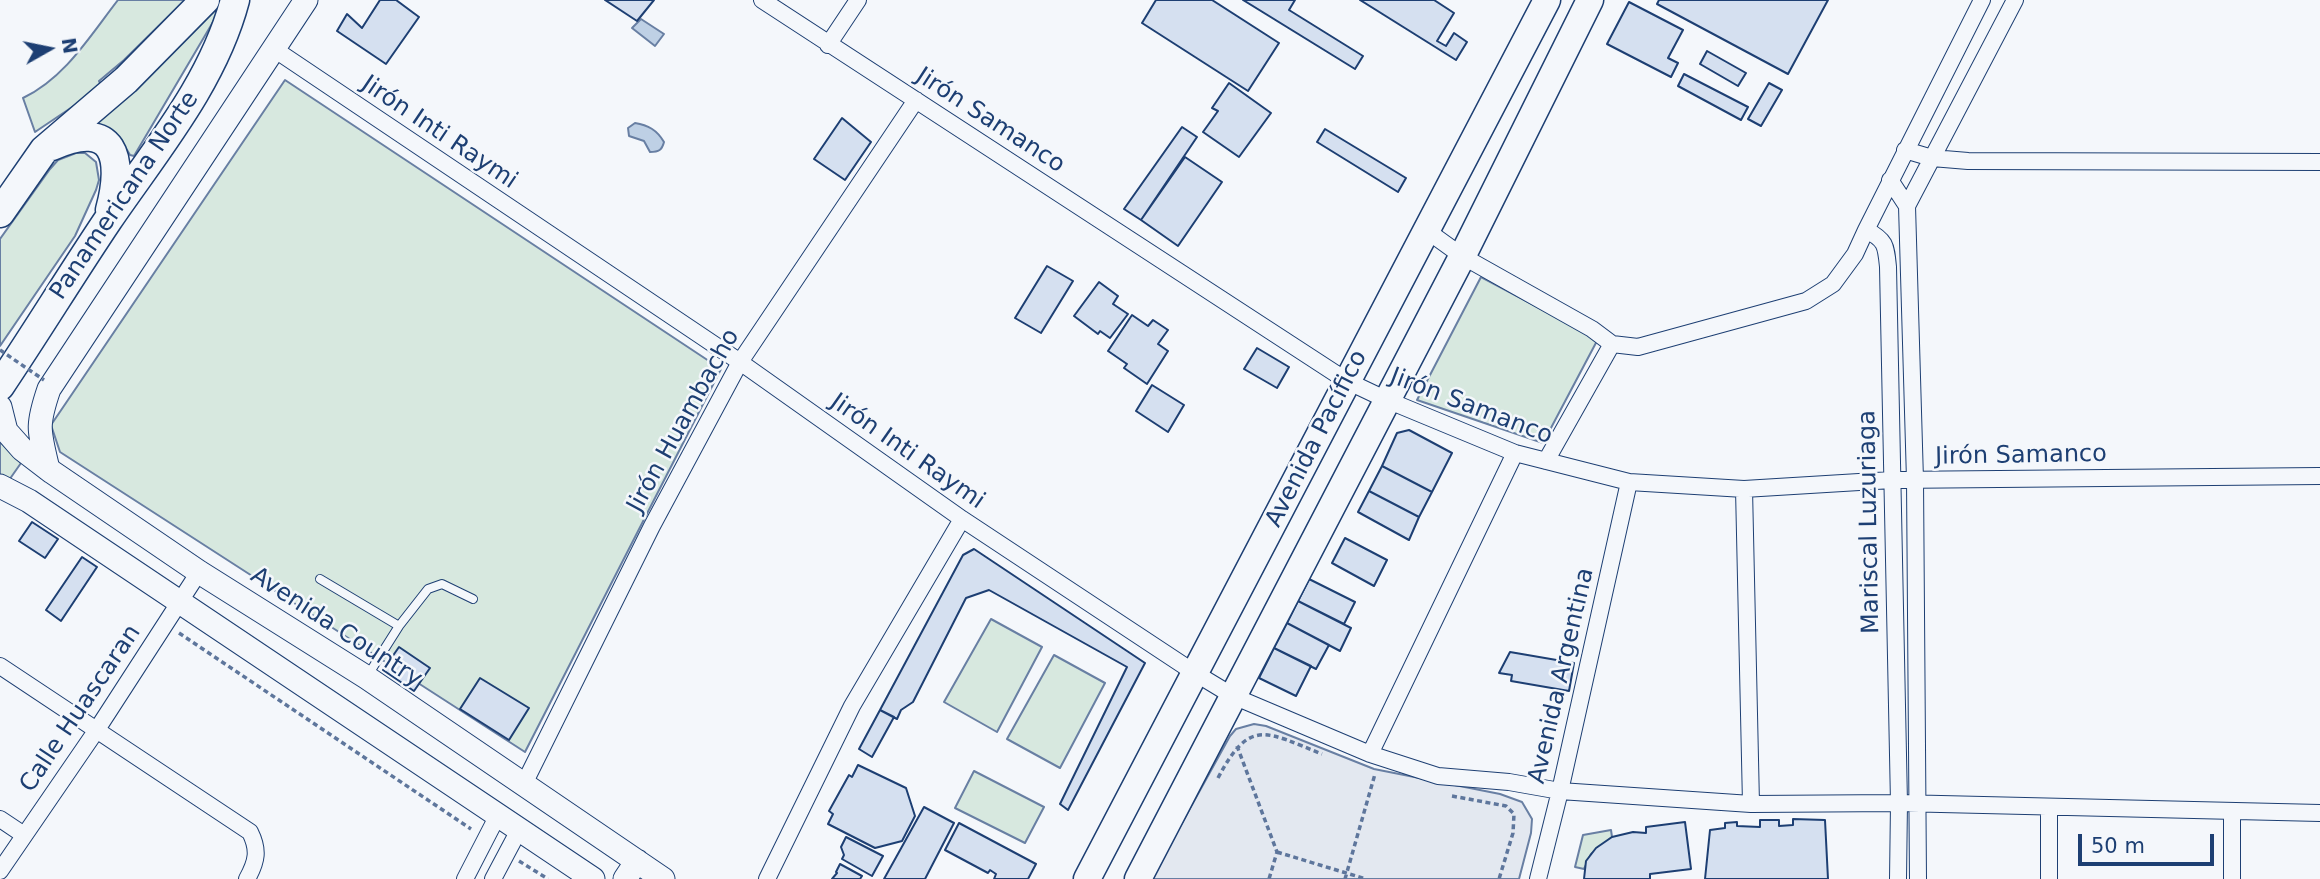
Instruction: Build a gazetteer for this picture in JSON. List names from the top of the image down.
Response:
{
  "streets": {
    "highway": ["Panamericana Norte"],
    "main road": ["Avenida Pacífico", "Avenida Country"],
    "street": [
      "Jirón Samanco",
      "Jirón Inti Raymi",
      "Jirón Huambacho",
      "Mariscal Luzuriaga",
      "Avenida Argentina",
      "Calle Huascaran"
    ]
  },
  "crossings": [
    ["Jirón Samanco", "Jirón Huambacho"],
    ["Jirón Samanco", "Avenida Pacífico"],
    ["Jirón Samanco", "Mariscal Luzuriaga"],
    ["Jirón Samanco", "Avenida Argentina"],
    ["Jirón Inti Raymi", "Jirón Huambacho"],
    ["Jirón Inti Raymi", "Avenida Pacífico"],
    ["Jirón Inti Raymi", "Mariscal Luzuriaga"],
    ["Jirón Inti Raymi", "Avenida Argentina"],
    ["Panamericana Norte", "Avenida Country"],
    ["Jirón Huambacho", "Avenida Country"],
    ["Avenida Country", "Calle Huascaran"]
  ],
  "scale_bar": "50 m",
  "north": "right"
}
